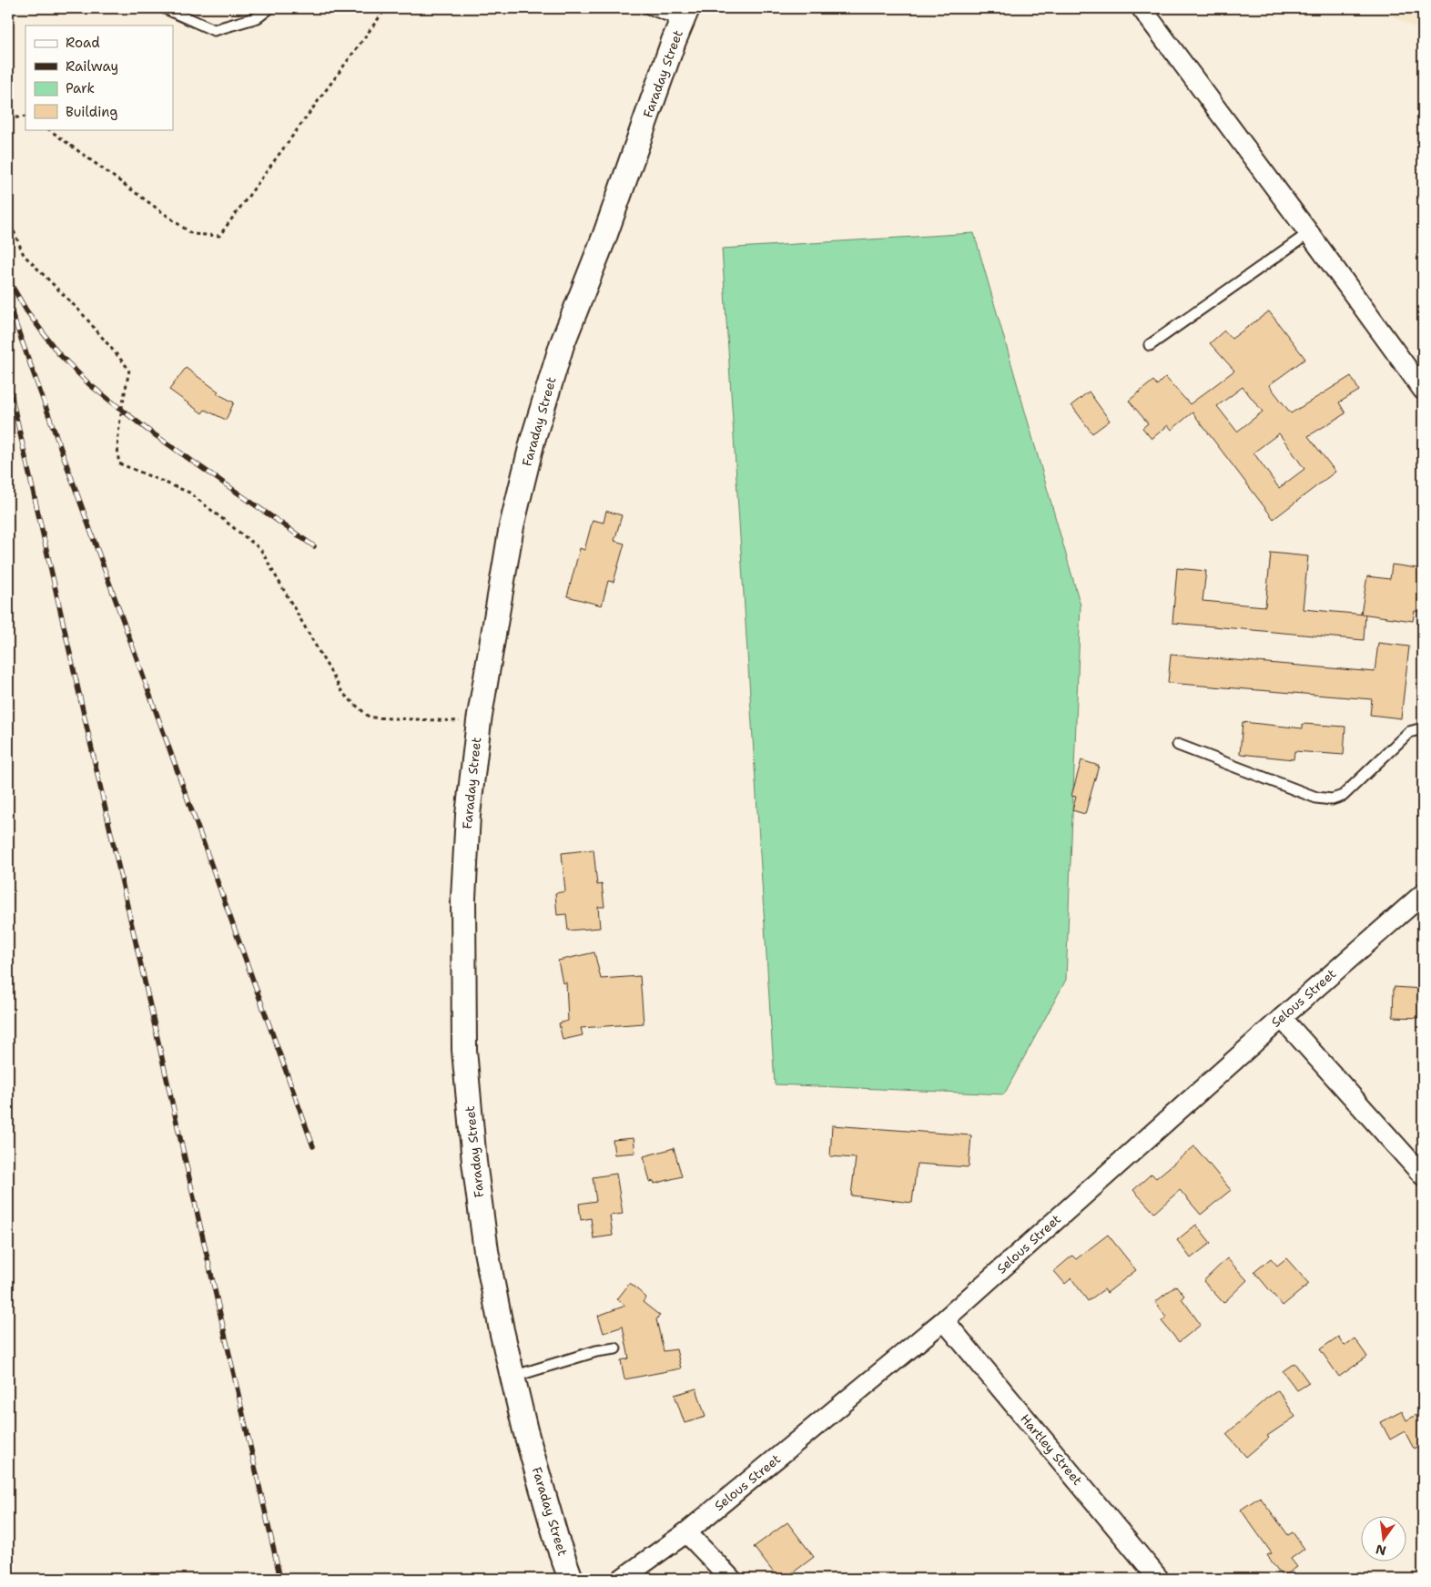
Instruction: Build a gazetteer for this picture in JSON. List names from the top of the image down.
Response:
{
  "streets": {
    "street": ["Faraday Street", "Selous Street", "Hartley Street"]
  },
  "crossings": [
    ["Selous Street", "Hartley Street"]
  ],
  "legend": [
    "Road",
    "Railway",
    "Park",
    "Building"
  ],
  "north": "bottom"
}
